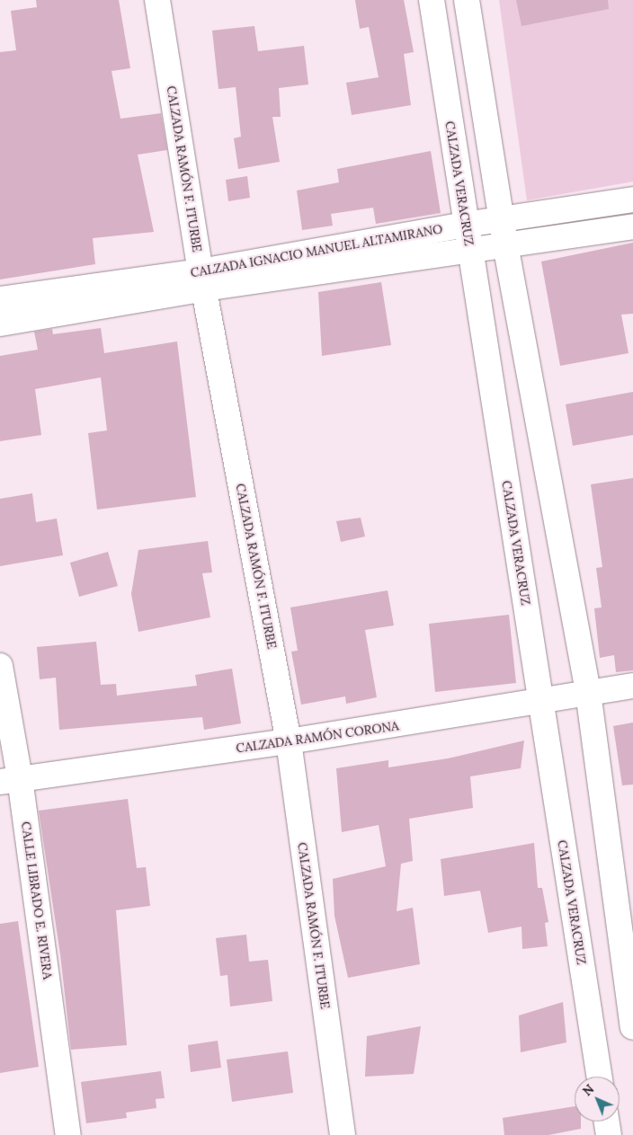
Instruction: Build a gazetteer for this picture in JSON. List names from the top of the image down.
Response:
{
  "streets": {
    "street": [
      "CALZADA RAMÓN F. ITURBE",
      "CALZADA VERACRUZ",
      "CALZADA IGNACIO MANUEL ALTAMIRANO",
      "CALZADA RAMÓN CORONA",
      "CALLE LIBRADO E. RIVERA"
    ]
  },
  "crossings": [
    ["CALZADA RAMÓN F. ITURBE", "CALZADA IGNACIO MANUEL ALTAMIRANO"],
    ["CALZADA RAMÓN F. ITURBE", "CALZADA RAMÓN CORONA"],
    ["CALZADA VERACRUZ", "CALZADA IGNACIO MANUEL ALTAMIRANO"],
    ["CALZADA VERACRUZ", "CALZADA RAMÓN CORONA"],
    ["CALZADA RAMÓN CORONA", "CALLE LIBRADO E. RIVERA"]
  ],
  "north": "top left"
}
